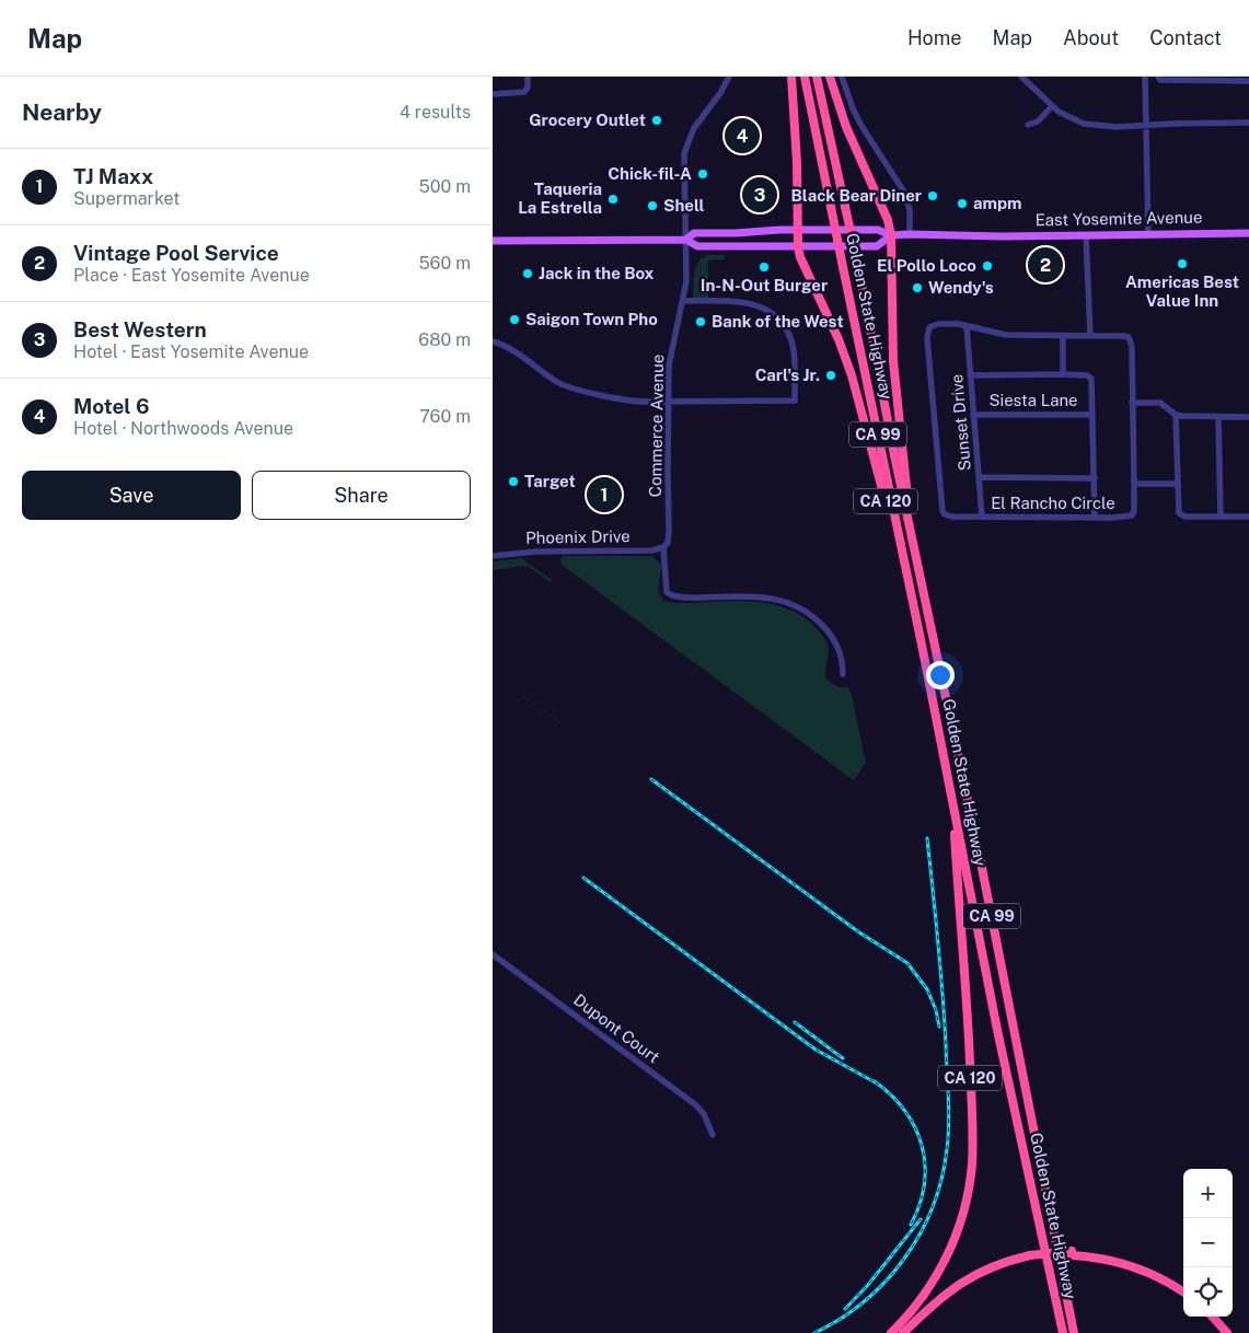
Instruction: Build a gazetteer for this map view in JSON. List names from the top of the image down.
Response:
{
  "streets": {
    "highway": ["Golden State Highway", "CA 99", "CA 120"],
    "main road": ["East Yosemite Avenue"],
    "street": [
      "Siesta Lane",
      "Sunset Drive",
      "Commerce Avenue",
      "El Rancho Circle",
      "Phoenix Drive",
      "Dupont Court"
    ]
  },
  "crossings": [
    ["East Yosemite Avenue", "Commerce Avenue"],
    ["East Yosemite Avenue", "CA 120"],
    ["Golden State Highway", "CA 120"],
    ["Siesta Lane", "Sunset Drive"],
    ["Sunset Drive", "El Rancho Circle"],
    ["Commerce Avenue", "Phoenix Drive"]
  ],
  "places": [
    "Grocery Outlet",
    "Chick-fil-A",
    "Black Bear Diner",
    "Taqueria La Estrella",
    "ampm",
    "Shell",
    "Americas Best Value Inn",
    "El Pollo Loco",
    "In-N-Out Burger",
    "Jack in the Box",
    "Wendy's",
    "Saigon Town Pho",
    "Bank of the West",
    "Carl's Jr.",
    "Target"
  ],
  "page": {
    "header": "Map",
    "nav": [
      "Home",
      "Map",
      "About",
      "Contact"
    ],
    "heading": ["Nearby", "4 results"],
    "pins": [
      "4",
      "3",
      "2",
      "1"
    ],
    "list": [
      {
        "mark": "1",
        "name": "TJ Maxx",
        "note": "Supermarket",
        "value": "500 m"
      },
      {
        "mark": "2",
        "name": "Vintage Pool Service",
        "note": "Place · East Yosemite Avenue",
        "value": "560 m"
      },
      {
        "mark": "3",
        "name": "Best Western",
        "note": "Hotel · East Yosemite Avenue",
        "value": "680 m"
      },
      {
        "mark": "4",
        "name": "Motel 6",
        "note": "Hotel · Northwoods Avenue",
        "value": "760 m"
      }
    ],
    "buttons": ["Save", "Share"],
    "map_buttons": ["+", "−"]
  }
}
